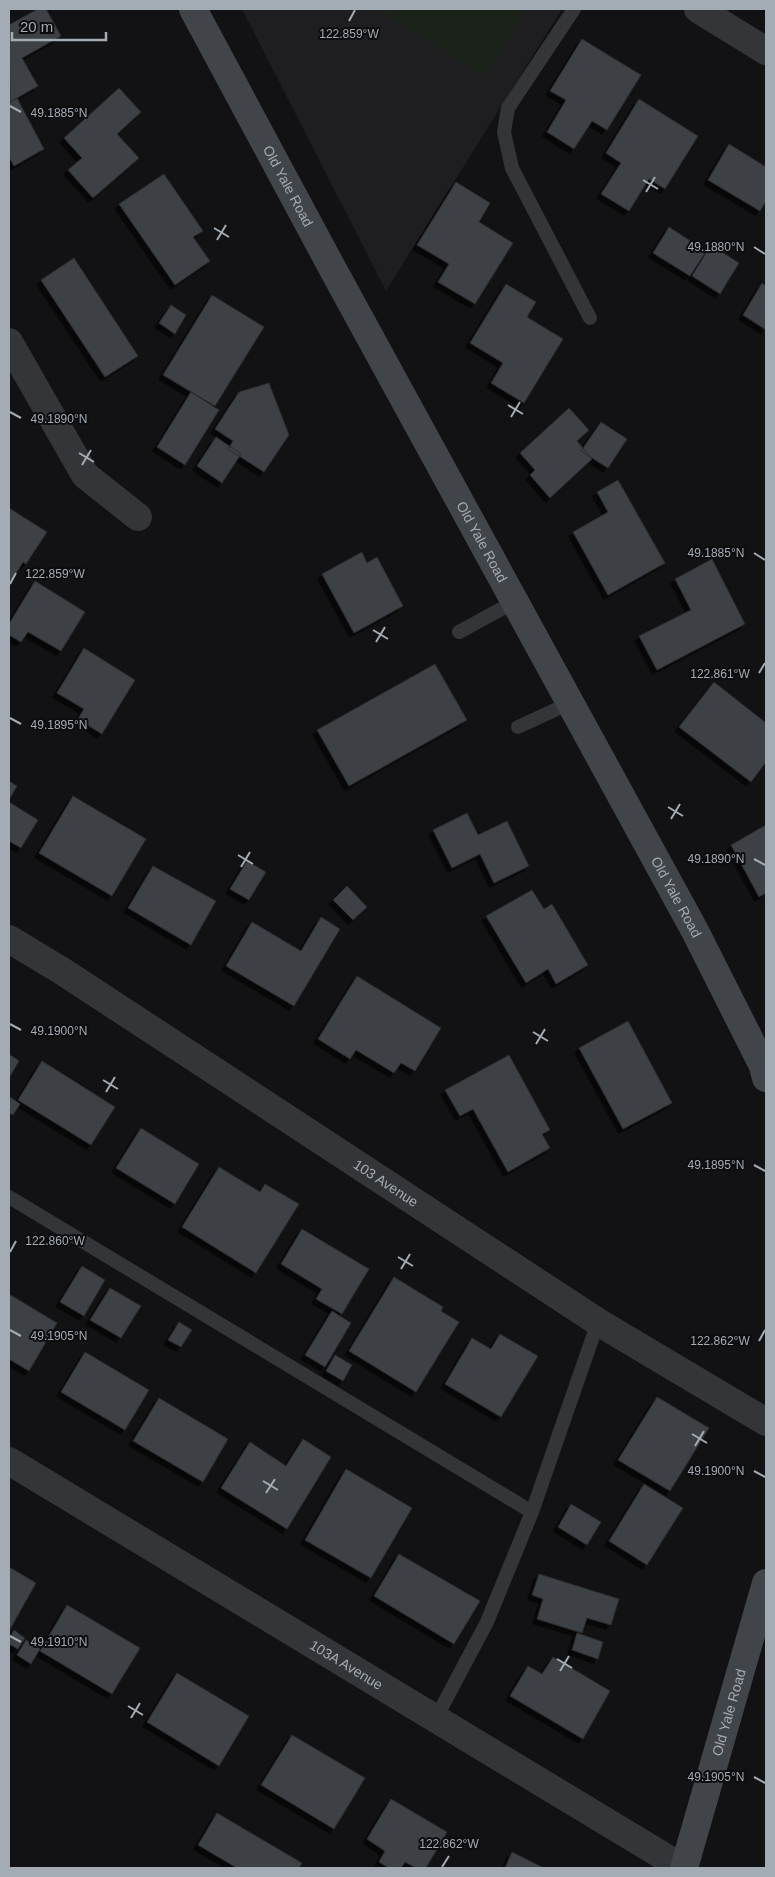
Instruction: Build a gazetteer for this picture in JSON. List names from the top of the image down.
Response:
{
  "streets": {
    "main road": ["Old Yale Road"],
    "street": ["103 Avenue", "103A Avenue"]
  },
  "crossings": [
    ["Old Yale Road", "103A Avenue"]
  ],
  "scale_bar": "20 m",
  "coordinates": [
    "122.859°W",
    "49.1885°N",
    "49.1880°N",
    "49.1890°N",
    "122.861°W",
    "49.1895°N",
    "49.1900°N",
    "122.860°W",
    "49.1905°N",
    "122.862°W",
    "49.1910°N"
  ]
}
